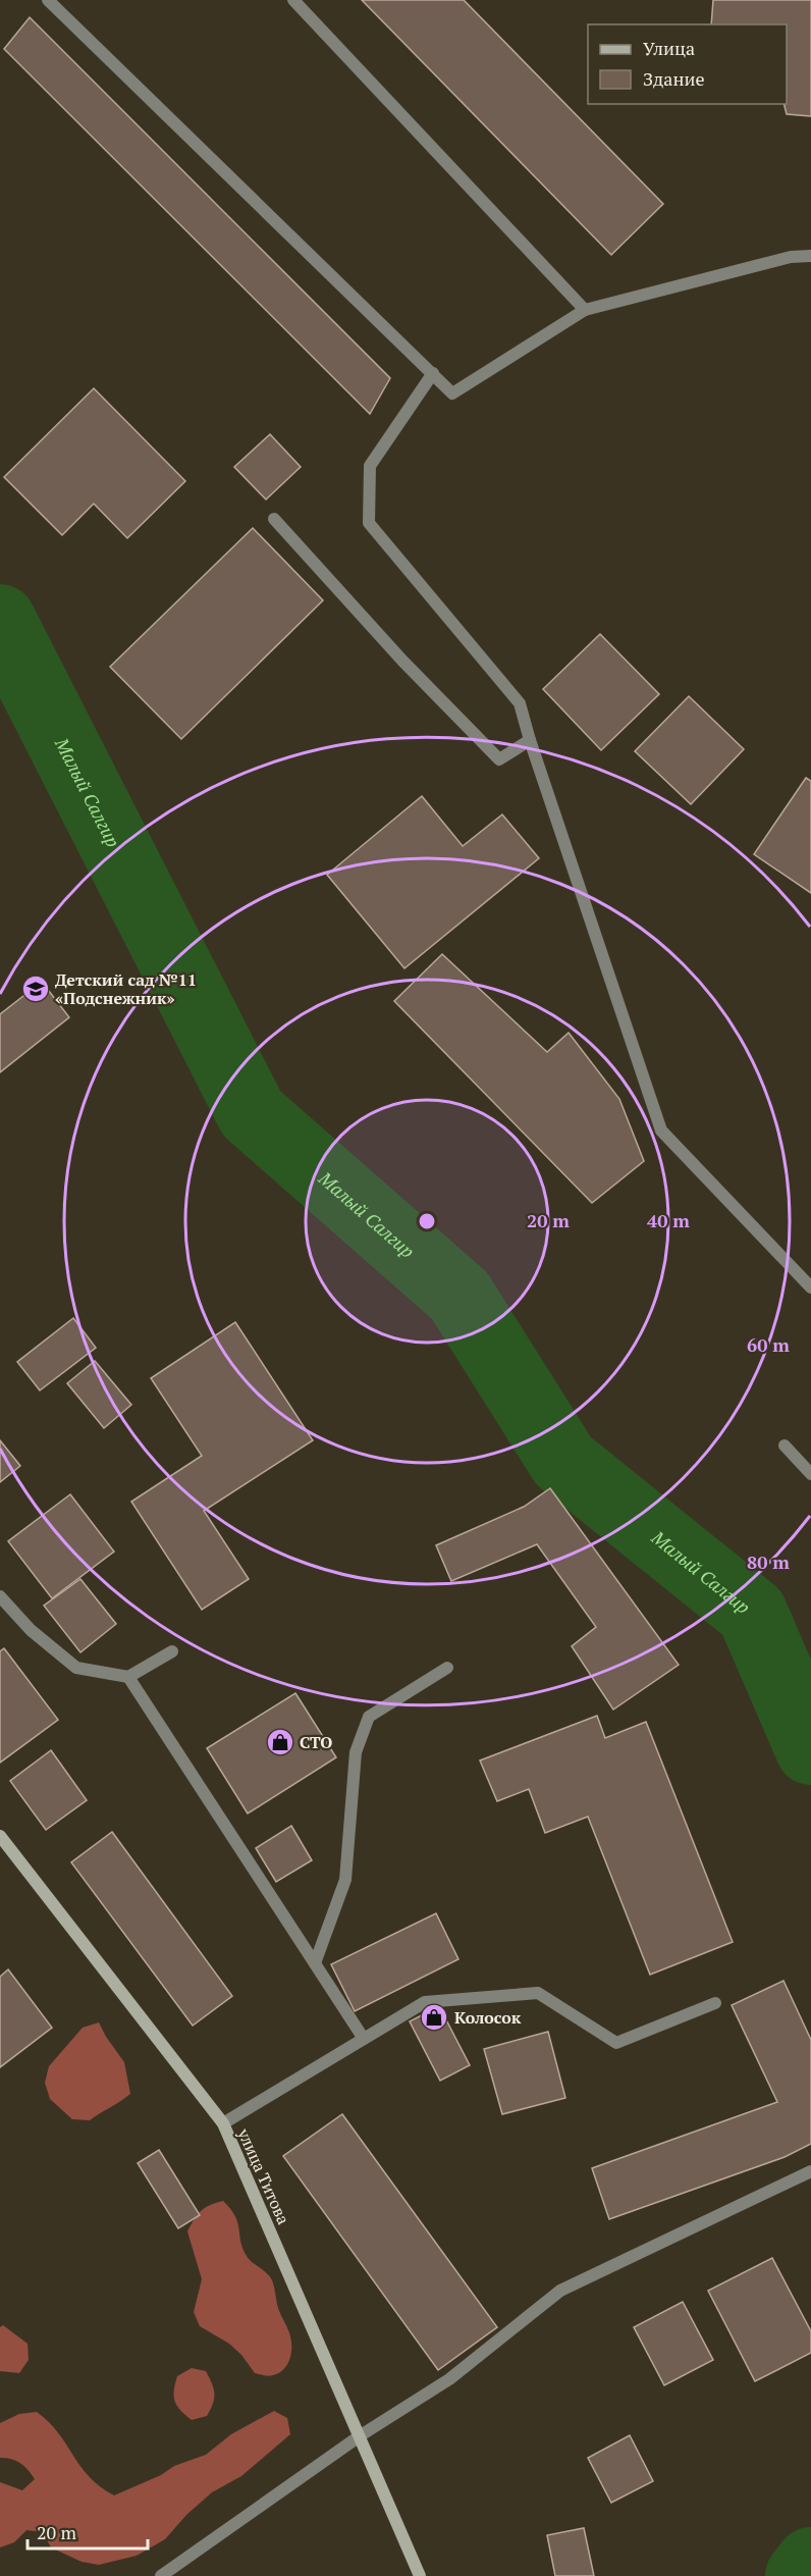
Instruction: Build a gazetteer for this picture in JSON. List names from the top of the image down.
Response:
{
  "streets": {
    "main road": ["улица Титова"]
  },
  "water": ["Малый Салгир"],
  "places": {
    "school or university": ["Детский сад №11 «Подснежник»"],
    "shop": ["СТО", "Колосок"]
  },
  "legend": ["Улица", "Здание"],
  "scale_bar": "20 m",
  "rings": [
    "20 m",
    "40 m",
    "60 m",
    "80 m"
  ]
}
